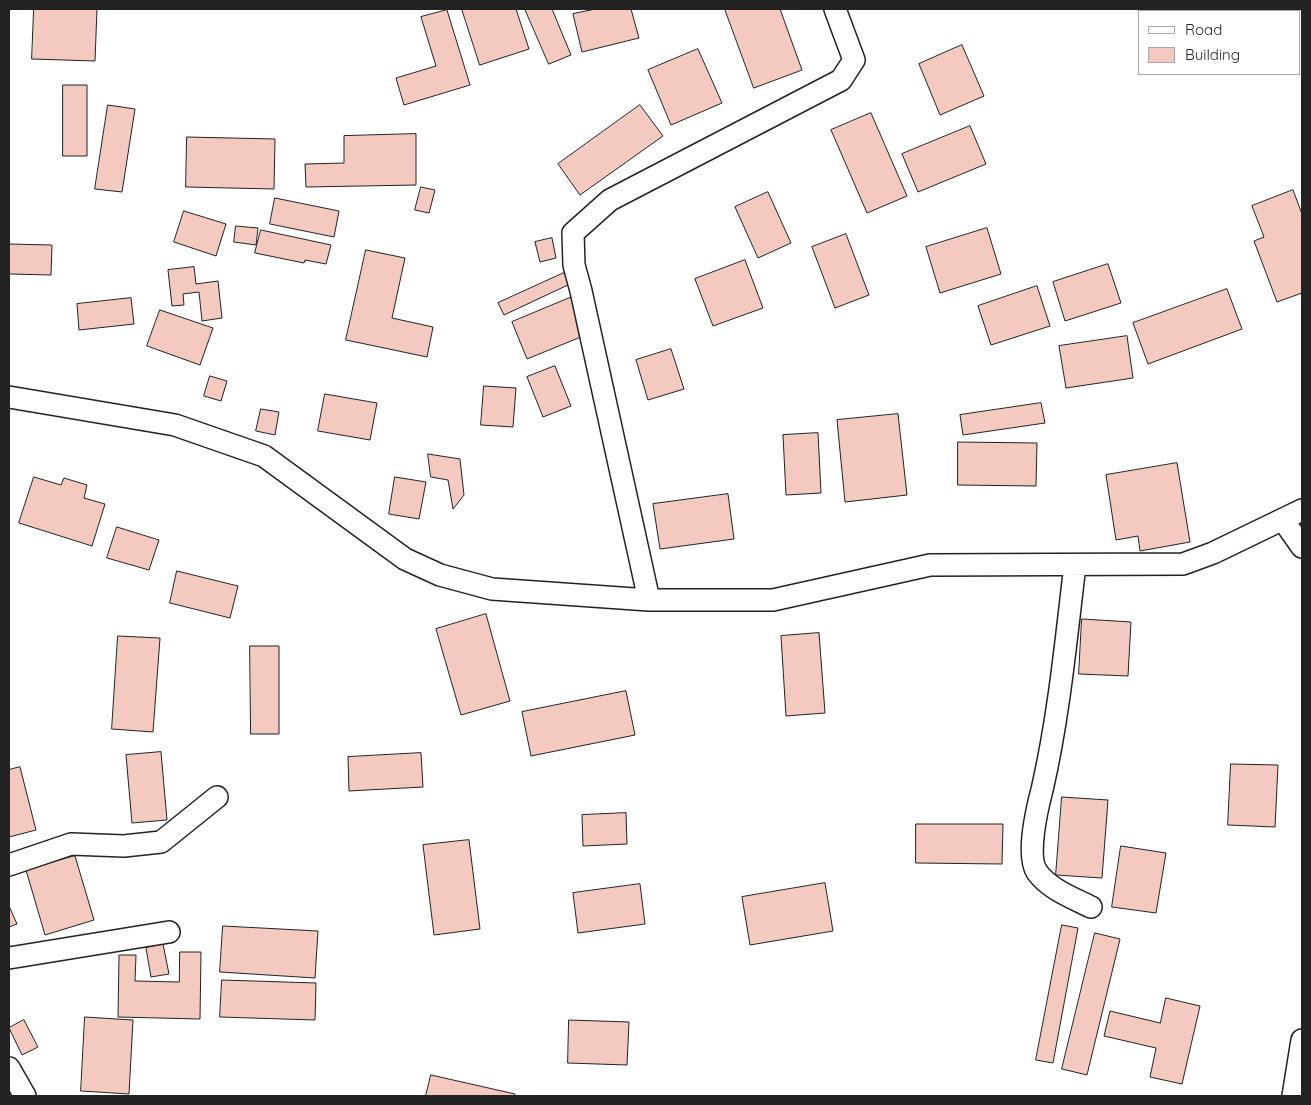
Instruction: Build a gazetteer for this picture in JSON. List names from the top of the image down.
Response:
{
  "legend": ["Road", "Building"]
}
